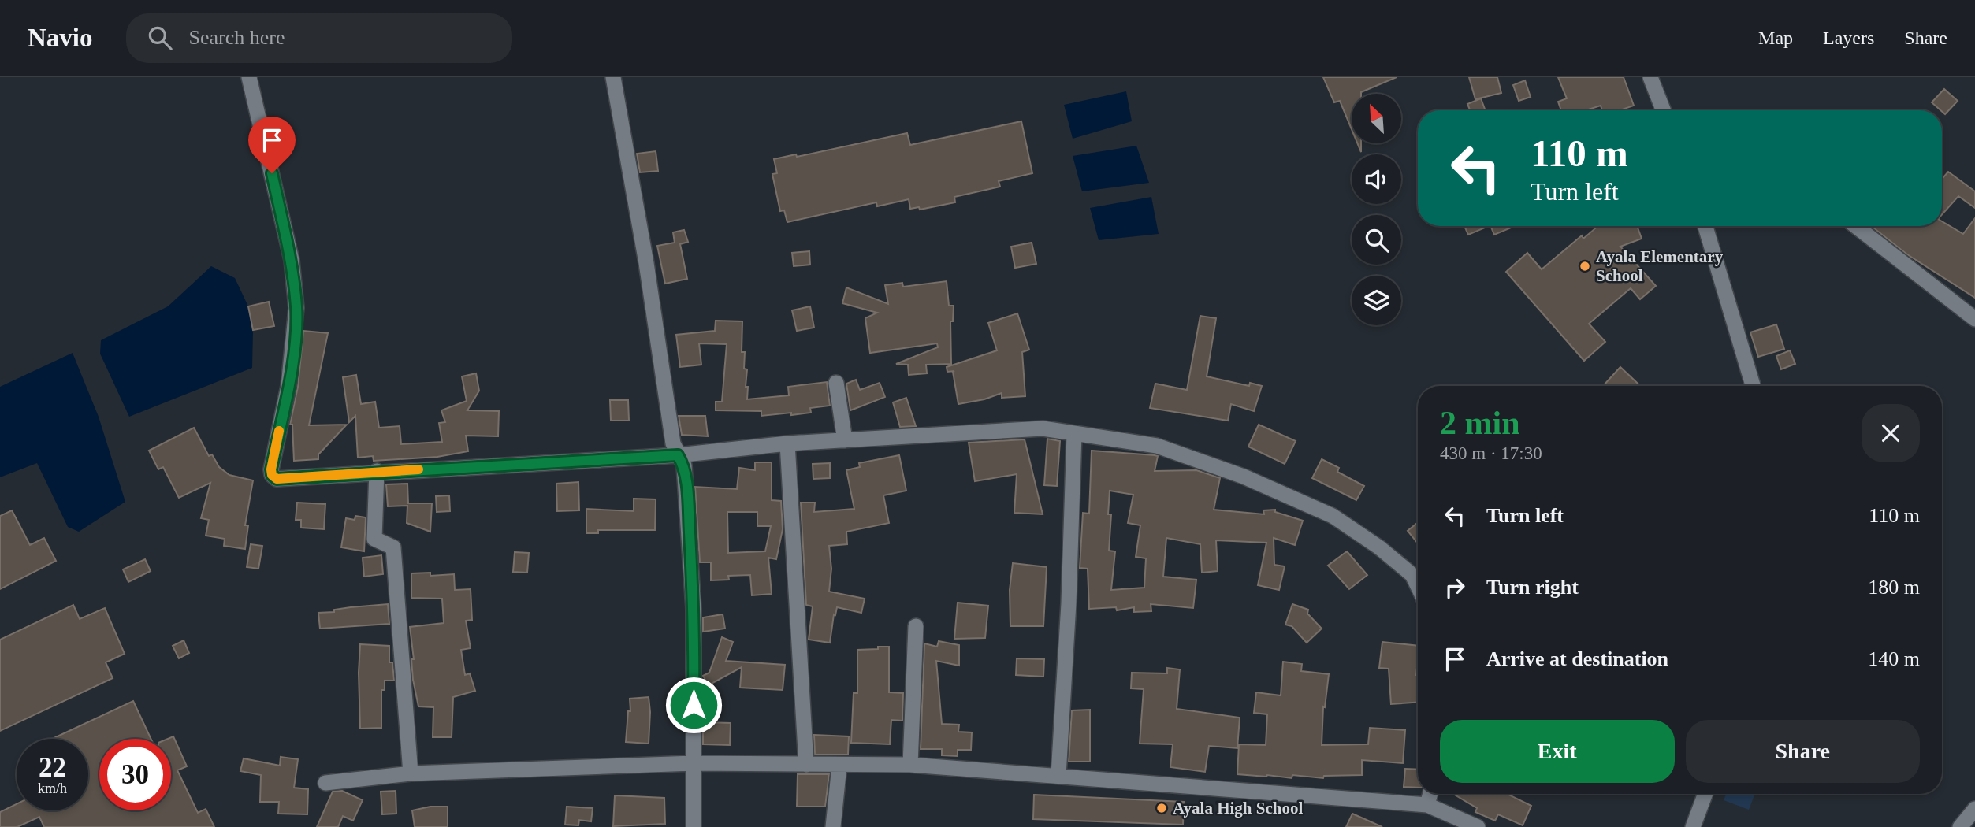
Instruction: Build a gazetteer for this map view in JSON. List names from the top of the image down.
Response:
{
  "places": ["Ayala Elementary School", "Ayala High School"],
  "north": "top left",
  "page": {
    "header": "Navio",
    "search": "Search here",
    "nav": ["Map", "Layers", "Share"],
    "turn": ["110 m", "Turn left"],
    "heading": ["2 min", "430 m · 17:30"],
    "list": [
      {
        "name": "Turn left",
        "value": "110 m"
      },
      {
        "name": "Turn right",
        "value": "180 m"
      },
      {
        "name": "Arrive at destination",
        "value": "140 m"
      }
    ],
    "buttons": ["Exit", "Share"],
    "speed": "22 km/h",
    "limit": "30"
  }
}
